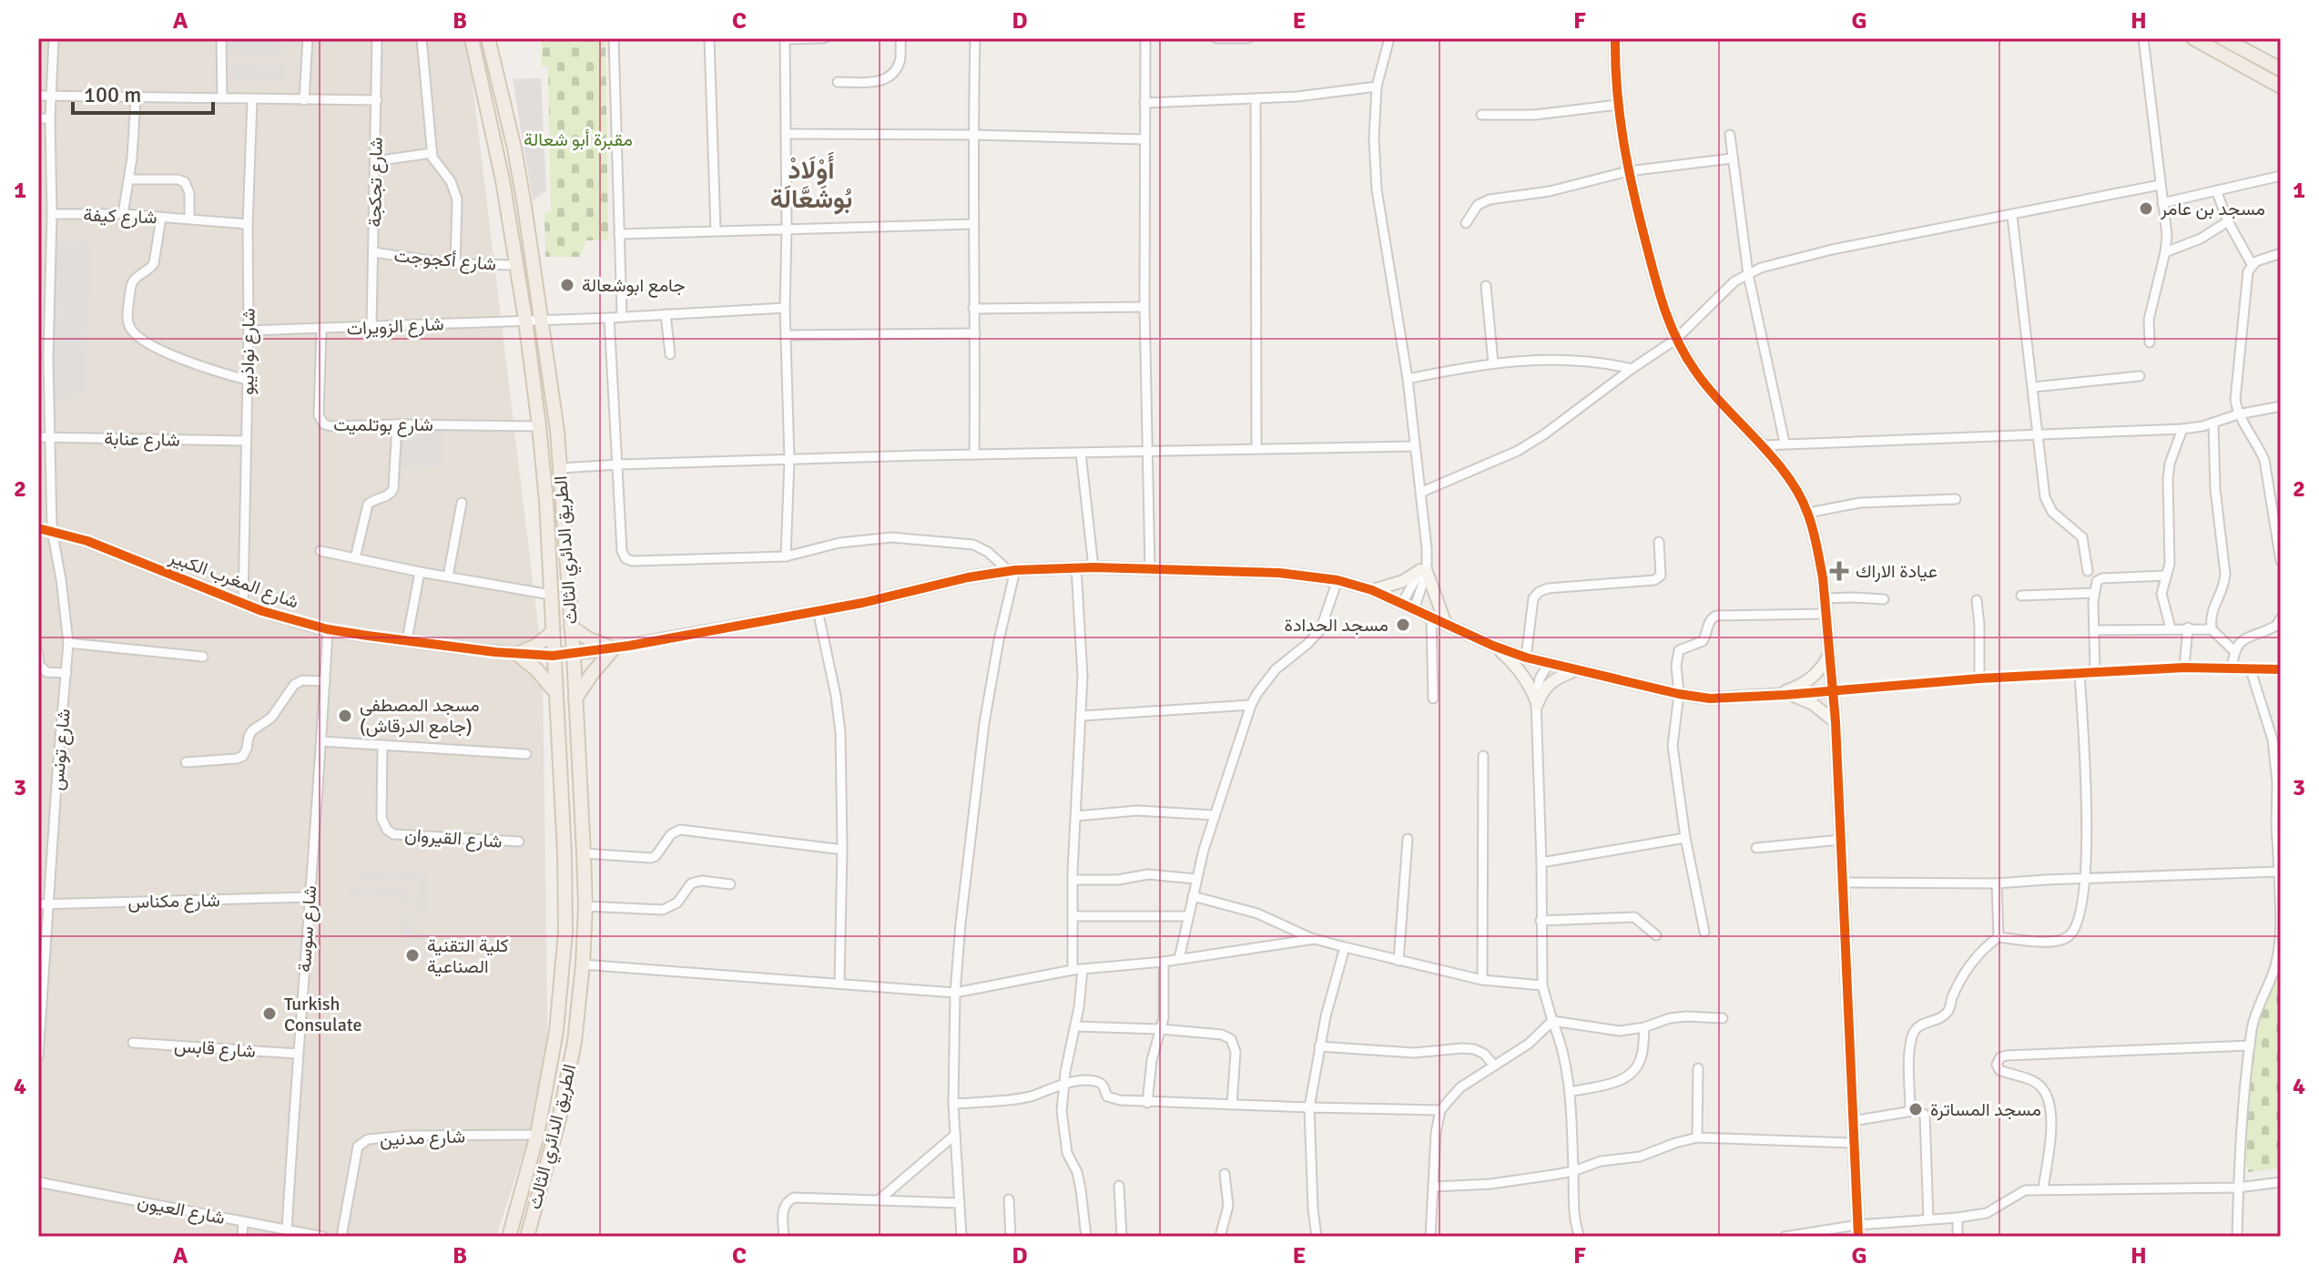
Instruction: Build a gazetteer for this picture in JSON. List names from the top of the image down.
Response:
{
  "streets": {
    "main road": ["الطريق الدائري الثالث"],
    "street": [
      "شارع تجكجة",
      "شارع كيفة",
      "شارع أكجوجت",
      "شارع الزويرات",
      "شارع نواذيبو",
      "شارع بوتلميت",
      "شارع عنابة",
      "شارع المغرب الكبير",
      "شارع تونس",
      "شارع القيروان",
      "شارع مكناس",
      "شارع سوسة",
      "شارع قابس",
      "شارع مدنين",
      "شارع العيون"
    ]
  },
  "crossings": [
    ["شارع تجكجة", "شارع أكجوجت"],
    ["شارع تجكجة", "شارع الزويرات"],
    ["شارع كيفة", "شارع نواذيبو"],
    ["شارع كيفة", "شارع تونس"],
    ["شارع أكجوجت", "الطريق الدائري الثالث"],
    ["شارع الزويرات", "شارع نواذيبو"],
    ["شارع الزويرات", "شارع بوتلميت"],
    ["شارع الزويرات", "الطريق الدائري الثالث"],
    ["شارع نواذيبو", "شارع عنابة"],
    ["شارع نواذيبو", "شارع المغرب الكبير"],
    ["شارع بوتلميت", "الطريق الدائري الثالث"],
    ["شارع عنابة", "شارع تونس"],
    ["الطريق الدائري الثالث", "شارع المغرب الكبير"],
    ["الطريق الدائري الثالث", "شارع مدنين"],
    ["شارع المغرب الكبير", "شارع تونس"],
    ["شارع المغرب الكبير", "شارع سوسة"],
    ["شارع تونس", "شارع مكناس"],
    ["شارع مكناس", "شارع سوسة"],
    ["شارع سوسة", "شارع قابس"],
    ["شارع سوسة", "شارع العيون"]
  ],
  "districts": ["أَوْلَادْ بُوشَعَّالَة"],
  "parks": ["مقبرة أبو شعالة"],
  "places": {
    "other": [
      "مسجد بن عامر",
      "جامع ابوشعالة",
      "مسجد الحدادة",
      "مسجد المصطفى (جامع الدرقاش)",
      "كلية التقنية الصناعية",
      "Turkish Consulate",
      "مسجد المساترة"
    ],
    "health": ["عيادة الاراك"]
  },
  "scale_bar": "100 m",
  "grid": {
    "columns": [
      "A",
      "B",
      "C",
      "D",
      "E",
      "F",
      "G",
      "H"
    ],
    "rows": [
      "1",
      "2",
      "3",
      "4"
    ]
  }
}
